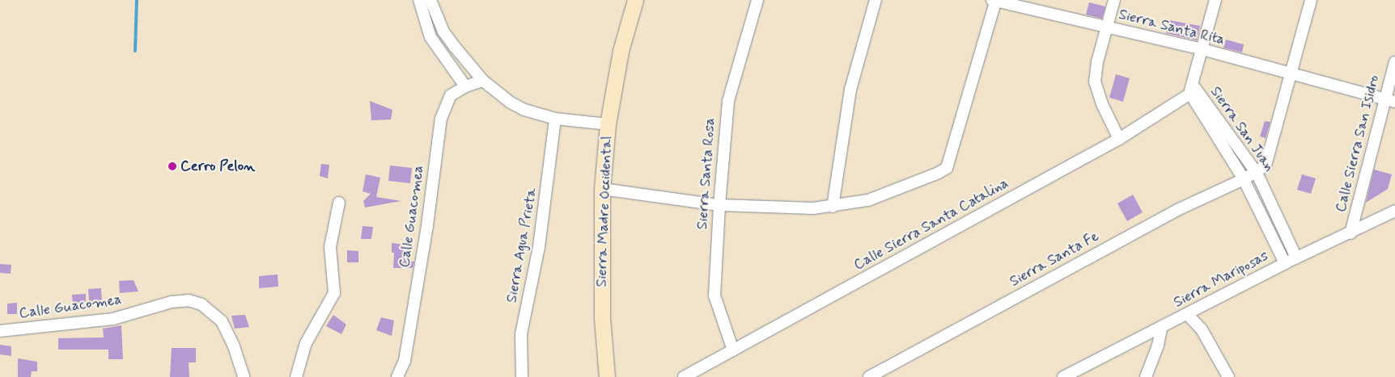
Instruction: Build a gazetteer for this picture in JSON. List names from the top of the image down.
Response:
{
  "streets": {
    "street": [
      "Sierra Santa Rita",
      "Sierra San Juan",
      "Calle Sierra San Isidro",
      "Sierra Santa Rosa",
      "Sierra Madre Occidental",
      "Calle Guacomea",
      "Calle Sierra Santa Catalina",
      "Sierra Agua Prieta",
      "Sierra Santa Fe",
      "Sierra Mariposas"
    ]
  },
  "crossings": [
    ["Sierra Santa Rita", "Calle Sierra San Isidro"],
    ["Sierra San Juan", "Calle Sierra Santa Catalina"],
    ["Sierra San Juan", "Sierra Santa Fe"],
    ["Sierra San Juan", "Sierra Mariposas"],
    ["Calle Sierra San Isidro", "Sierra Mariposas"],
    ["Sierra Santa Rosa", "Calle Sierra Santa Catalina"]
  ],
  "places": ["Cerro Pelon"]
}
